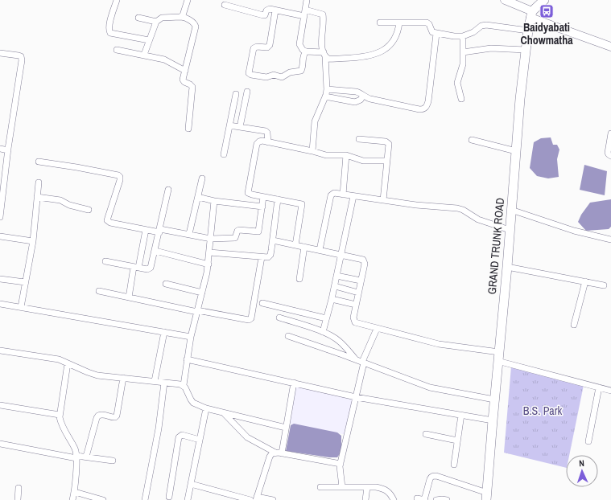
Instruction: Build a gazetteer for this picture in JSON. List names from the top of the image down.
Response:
{
  "streets": {
    "main road": ["GRAND TRUNK ROAD"]
  },
  "parks": ["B.S. Park"],
  "places": {
    "bus stop": ["Baidyabati Chowmatha"]
  },
  "north": "top"
}
